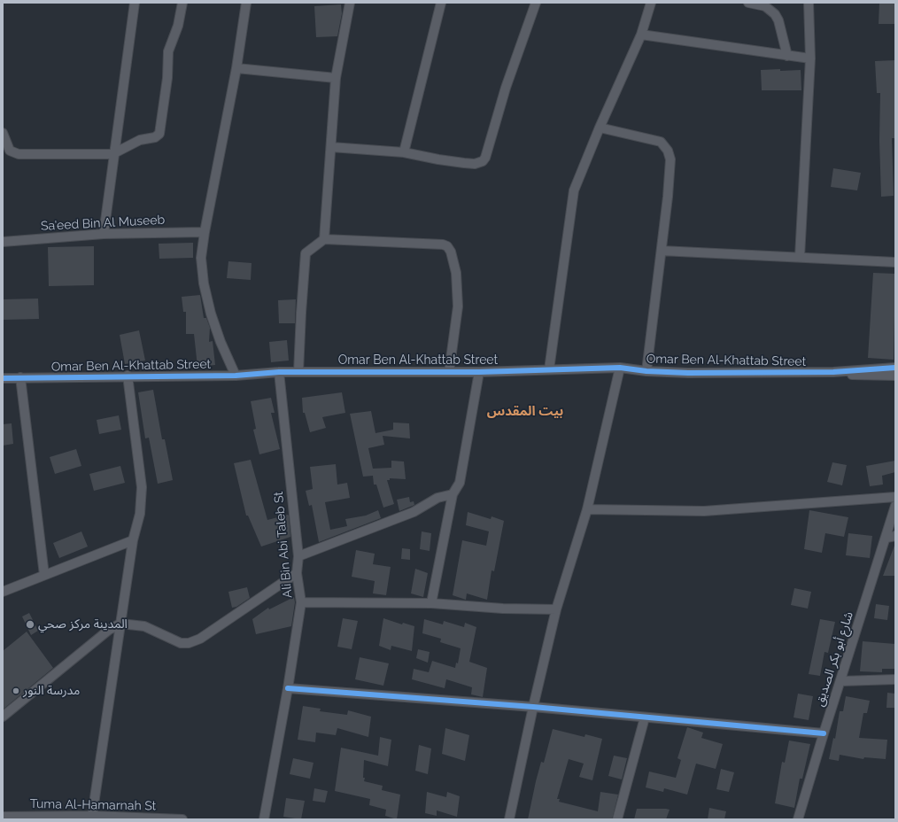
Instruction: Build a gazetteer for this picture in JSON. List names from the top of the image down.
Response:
{
  "streets": {
    "street": [
      "Sa'eed Bin Al Museeb",
      "Omar Ben Al-Khattab Street",
      "Ali Bin Abi Taleb St",
      "شارع أبو بكر الصديق",
      "Tuma Al-Hamarnah St"
    ]
  },
  "crossings": [
    ["Omar Ben Al-Khattab Street", "Ali Bin Abi Taleb St"]
  ],
  "districts": ["بيت المقدس"],
  "places": ["المدينة مركز صحي", "مدرسة النور"]
}
